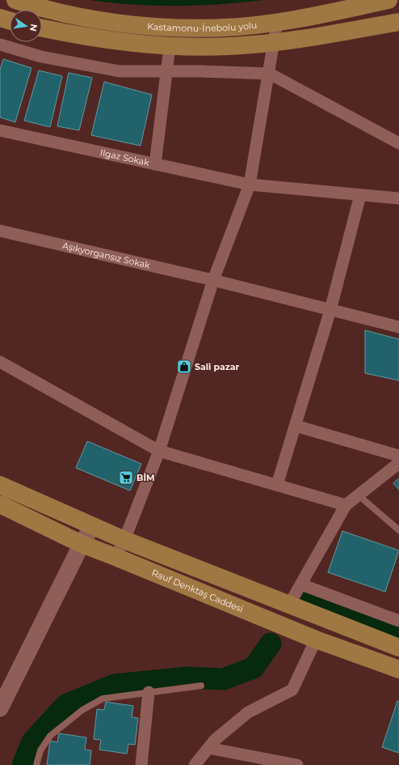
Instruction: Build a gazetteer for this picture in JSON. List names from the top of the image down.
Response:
{
  "streets": {
    "main road": ["Kastamonu-İnebolu yolu", "Rauf Denktaş Caddesi"],
    "street": ["Ilgaz Sokak", "Aşıkyorgansız Sokak"]
  },
  "places": {
    "shop": ["Sali pazar"],
    "supermarket": ["BİM"]
  },
  "north": "right"
}
